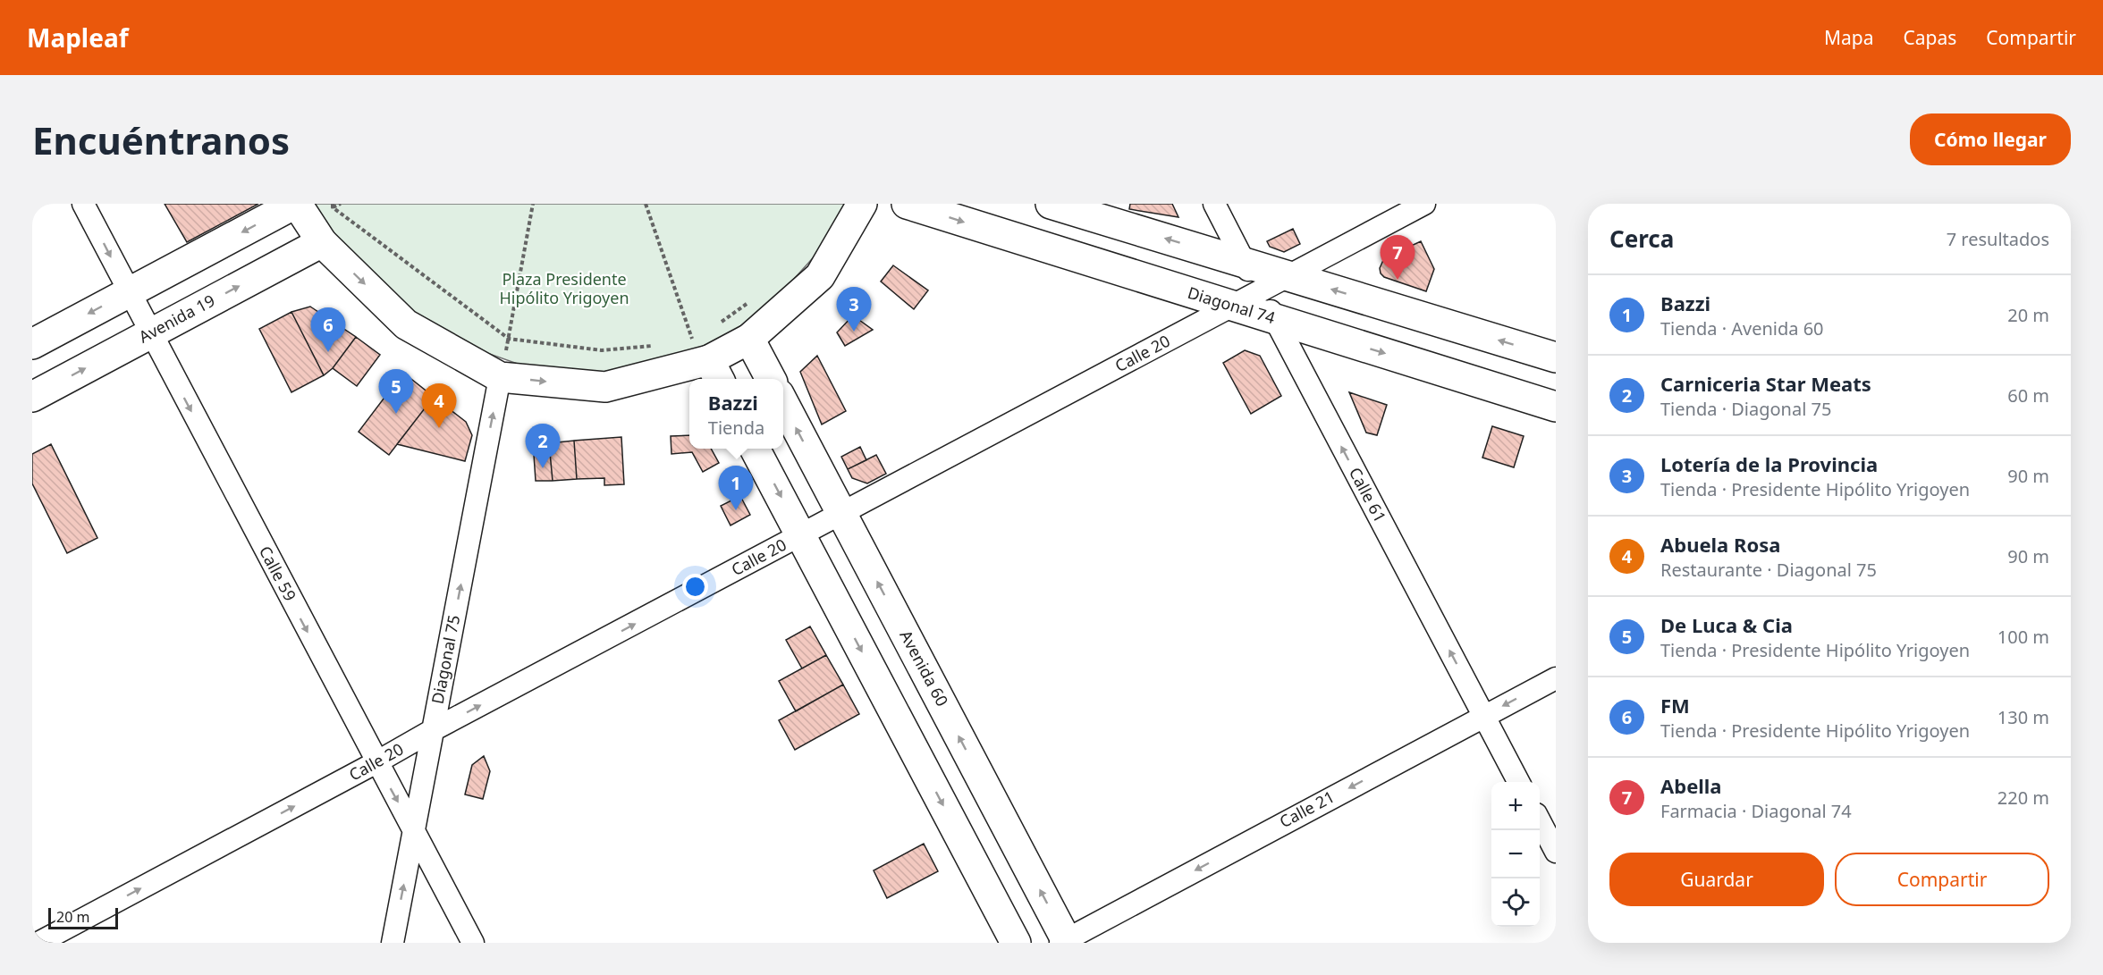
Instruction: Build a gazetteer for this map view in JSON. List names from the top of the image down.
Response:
{
  "streets": {
    "main road": ["Diagonal 74", "Avenida 19", "Avenida 60"],
    "street": [
      "Calle 20",
      "Calle 61",
      "Calle 59",
      "Diagonal 75",
      "Calle 21"
    ]
  },
  "crossings": [
    ["Diagonal 74", "Calle 20"],
    ["Diagonal 74", "Calle 61"],
    ["Avenida 19", "Calle 59"],
    ["Calle 20", "Calle 61"],
    ["Calle 20", "Calle 59"],
    ["Calle 20", "Diagonal 75"],
    ["Calle 20", "Avenida 60"],
    ["Calle 61", "Calle 21"],
    ["Calle 59", "Diagonal 75"],
    ["Avenida 60", "Calle 21"]
  ],
  "one_way": [
    "Calle 20",
    "Calle 61",
    "Calle 59",
    "Diagonal 75",
    "Calle 21"
  ],
  "parks": ["Plaza Presidente Hipólito Yrigoyen"],
  "scale_bar": "20 m",
  "page": {
    "header": "Mapleaf",
    "nav": ["Mapa", "Capas", "Compartir"],
    "buttons": [
      "Cómo llegar",
      ["Guardar", "Compartir"]
    ],
    "title": "Encuéntranos",
    "heading": ["Cerca", "7 resultados"],
    "pins": [
      "7",
      "3",
      "6",
      "5",
      "4",
      "2",
      "1"
    ],
    "list": [
      {
        "mark": "1",
        "name": "Bazzi",
        "note": "Tienda · Avenida 60",
        "value": "20 m"
      },
      {
        "mark": "2",
        "name": "Carniceria Star Meats",
        "note": "Tienda · Diagonal 75",
        "value": "60 m"
      },
      {
        "mark": "3",
        "name": "Lotería de la Provincia",
        "note": "Tienda · Presidente Hipólito Yrigoyen",
        "value": "90 m"
      },
      {
        "mark": "4",
        "name": "Abuela Rosa",
        "note": "Restaurante · Diagonal 75",
        "value": "90 m"
      },
      {
        "mark": "5",
        "name": "De Luca & Cia",
        "note": "Tienda · Presidente Hipólito Yrigoyen",
        "value": "100 m"
      },
      {
        "mark": "6",
        "name": "FM",
        "note": "Tienda · Presidente Hipólito Yrigoyen",
        "value": "130 m"
      },
      {
        "mark": "7",
        "name": "Abella",
        "note": "Farmacia · Diagonal 74",
        "value": "220 m"
      }
    ],
    "popup": ["Bazzi", "Tienda"],
    "map_buttons": ["+", "−"],
    "scale": "20 m"
  }
}
